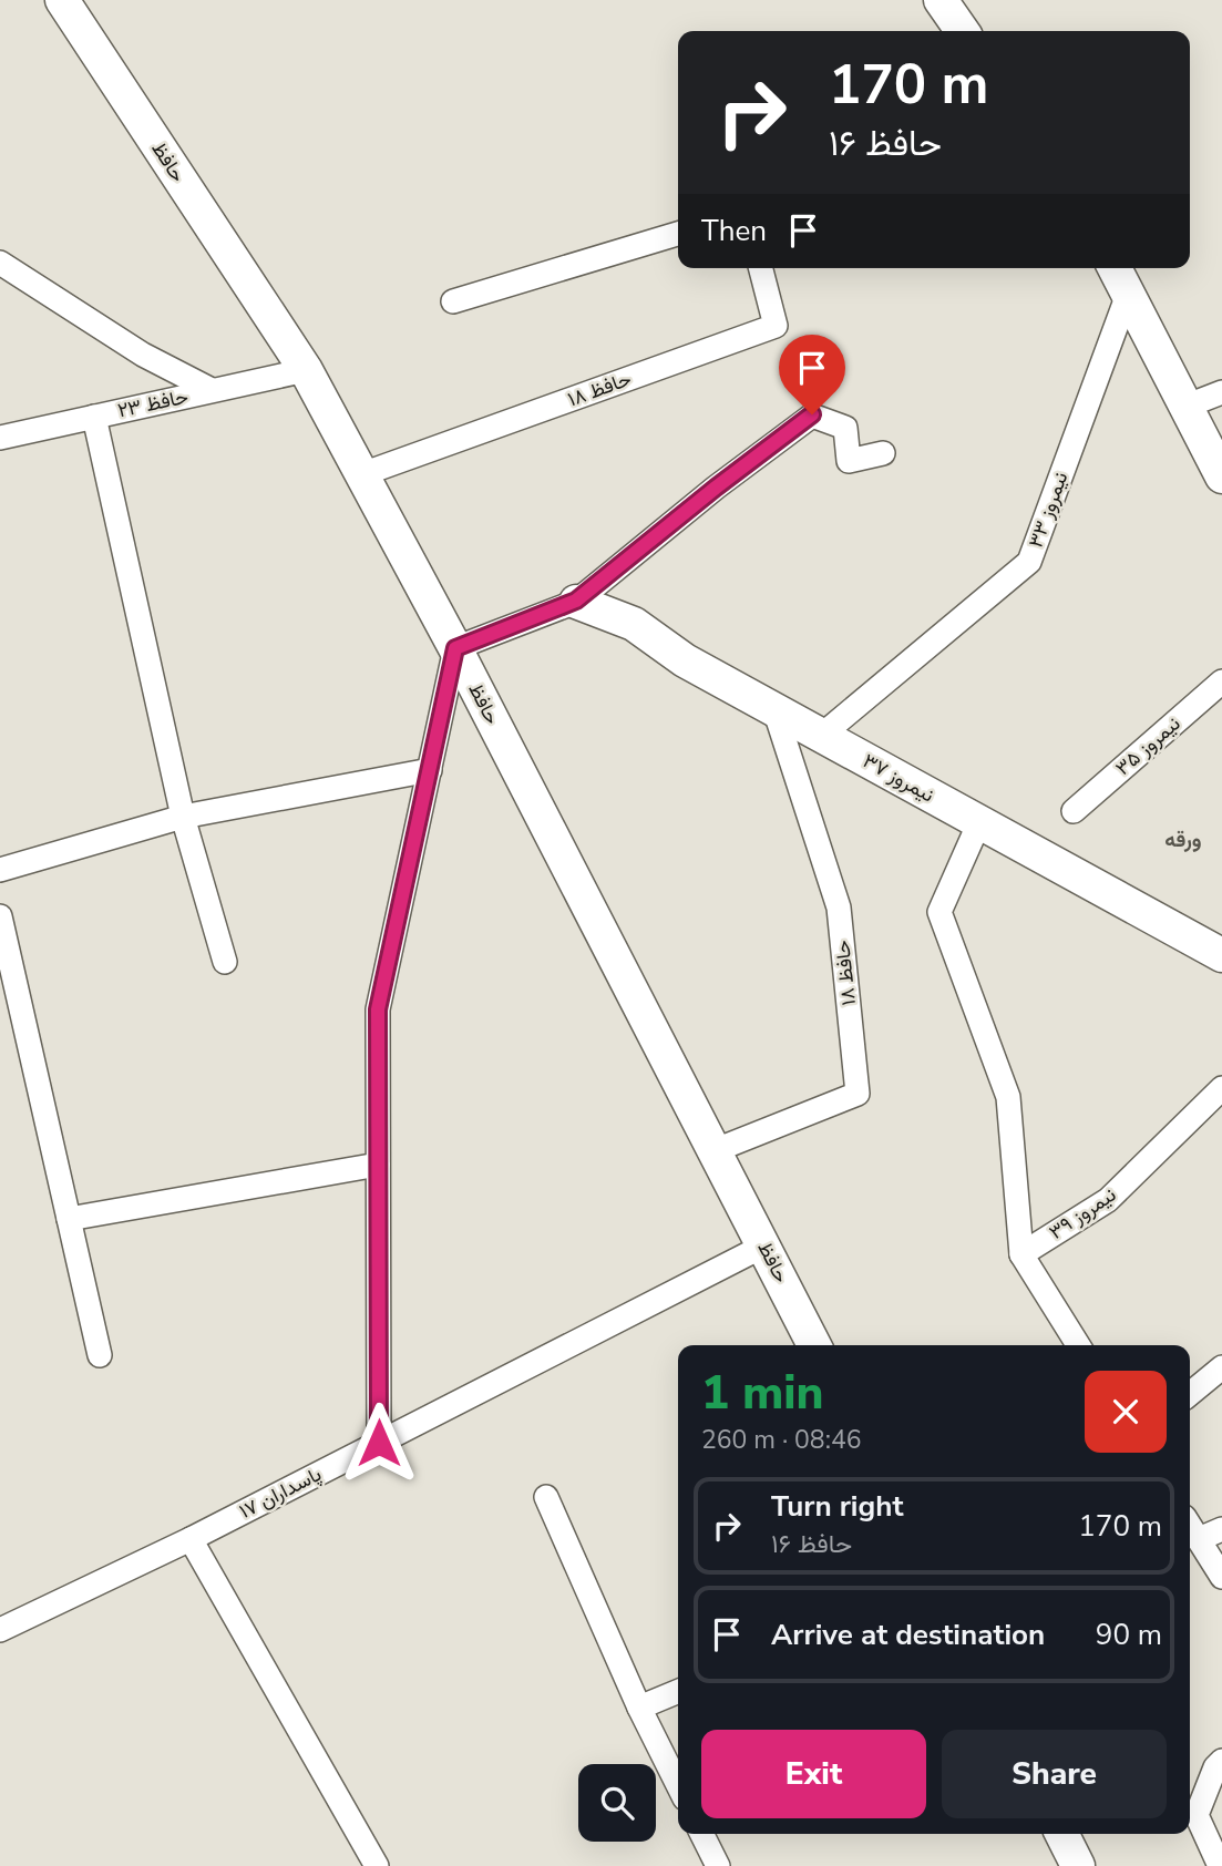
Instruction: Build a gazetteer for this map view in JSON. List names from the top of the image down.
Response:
{
  "streets": {
    "street": [
      "حافظ",
      "حافظ ۱۸",
      "حافظ ۲۳",
      "نیمروز ۳۳",
      "نیمروز ۳۵",
      "نیمروز ۳۷",
      "نیمروز ۳۹",
      "پاسداران ۱۷"
    ]
  },
  "crossings": [
    ["حافظ", "حافظ ۱۸"],
    ["حافظ", "حافظ ۲۳"],
    ["حافظ", "پاسداران ۱۷"],
    ["حافظ ۱۸", "نیمروز ۳۷"],
    ["نیمروز ۳۳", "نیمروز ۳۷"]
  ],
  "districts": ["ورقه"],
  "page": {
    "turn": ["170 m", "حافظ ۱۶"],
    "then": "Then",
    "heading": ["1 min", "260 m · 08:46"],
    "list": [
      {
        "name": "Turn right",
        "note": "حافظ ۱۶",
        "value": "170 m"
      },
      {
        "name": "Arrive at destination",
        "value": "90 m"
      }
    ],
    "buttons": ["Exit", "Share"]
  }
}
